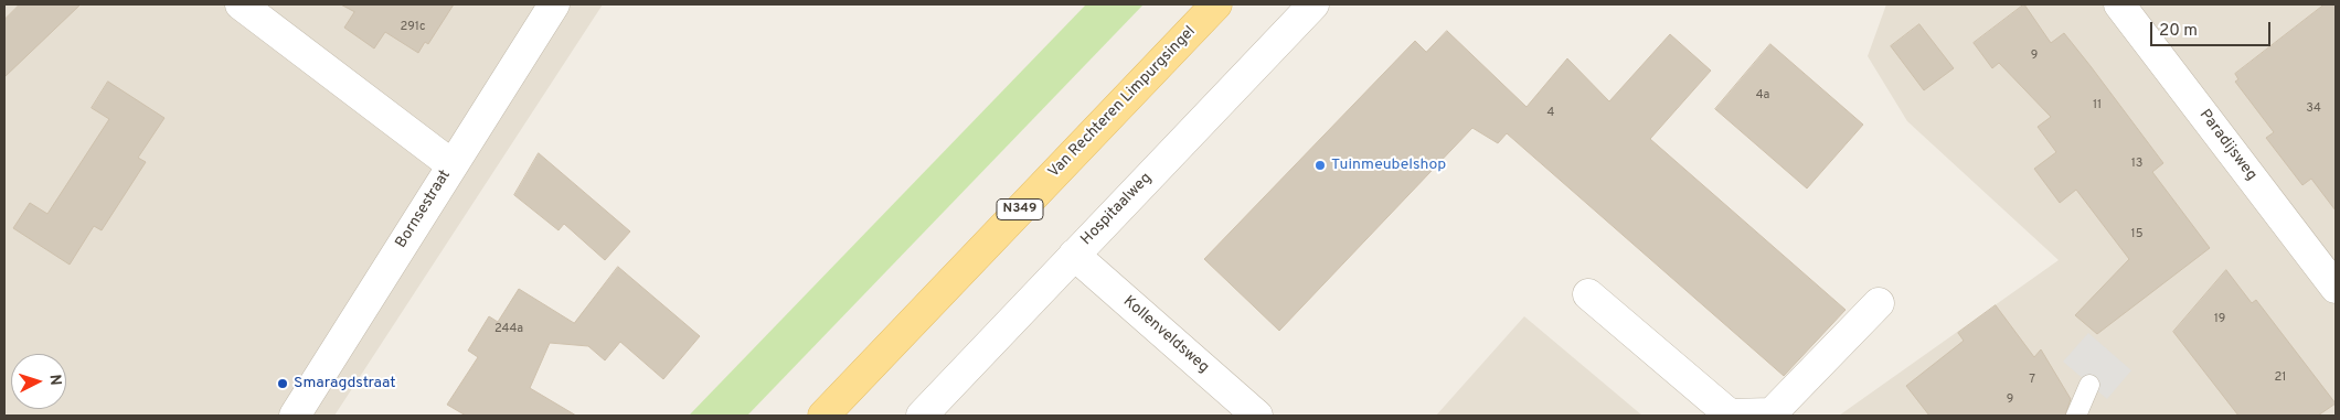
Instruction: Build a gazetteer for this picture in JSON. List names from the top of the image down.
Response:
{
  "streets": {
    "main road": ["Van Rechteren Limpurgsingel", "N349"],
    "street": [
      "Paradijsweg",
      "Bornsestraat",
      "Hospitaalweg",
      "Kollenveldsweg"
    ]
  },
  "crossings": [
    ["Hospitaalweg", "Kollenveldsweg"]
  ],
  "places": ["Tuinmeubelshop", "Smaragdstraat"],
  "house_numbers": [
    "291c",
    "9",
    "4a",
    "11",
    "34",
    "4",
    "13",
    "15",
    "19",
    "244a",
    "21",
    "7",
    "9"
  ],
  "scale_bar": "20 m",
  "north": "right"
}
